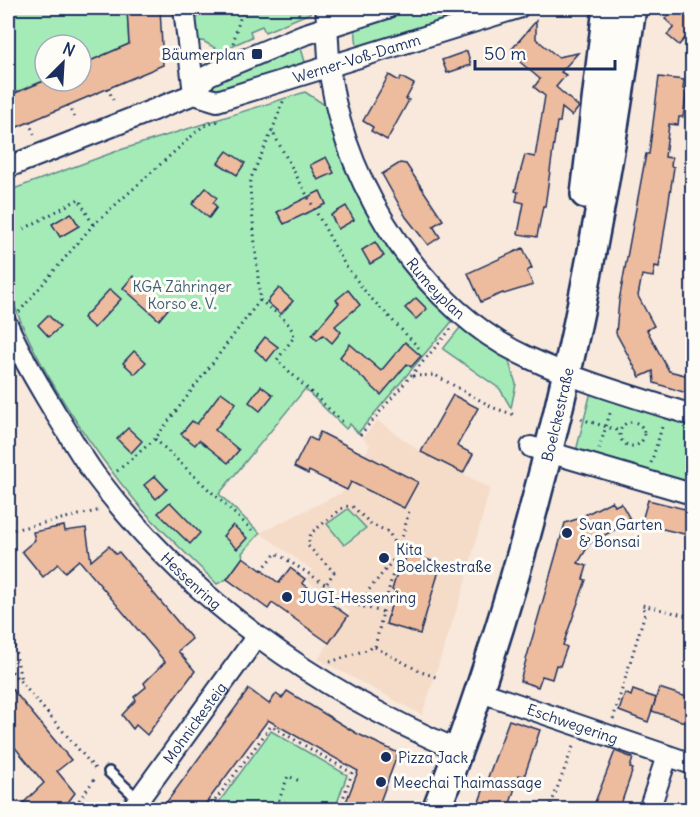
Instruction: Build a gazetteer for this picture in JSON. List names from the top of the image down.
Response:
{
  "streets": {
    "main road": ["Boelckestraße"],
    "street": [
      "Werner-Voß-Damm",
      "Rumeyplan",
      "Hessenring",
      "Mohnickesteig",
      "Eschwegering"
    ]
  },
  "crossings": [
    ["Werner-Voß-Damm", "Rumeyplan"],
    ["Rumeyplan", "Boelckestraße"],
    ["Boelckestraße", "Hessenring"],
    ["Boelckestraße", "Eschwegering"],
    ["Hessenring", "Mohnickesteig"]
  ],
  "parks": ["KGA Zähringer Korso e. V."],
  "places": {
    "transit": ["Bäumerplan"],
    "other": [
      "Svan Garten & Bonsai",
      "Kita Boelckestraße",
      "JUGI-Hessenring",
      "Pizza Jack",
      "Meechai Thaimassage"
    ]
  },
  "scale_bar": "50 m",
  "north": "top right"
}
